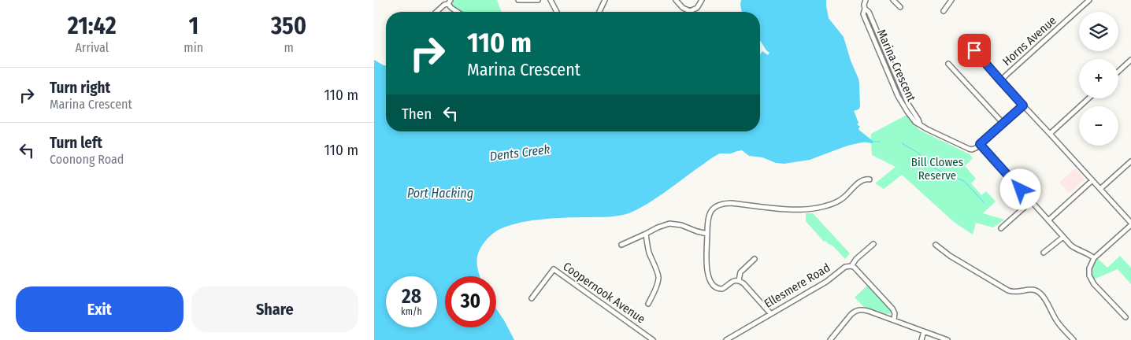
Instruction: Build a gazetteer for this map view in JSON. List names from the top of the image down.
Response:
{
  "streets": {
    "street": [
      "Horns Avenue",
      "Marina Crescent",
      "Ellesmere Road",
      "Coopernook Avenue"
    ]
  },
  "water": ["Dents Creek", "Port Hacking"],
  "parks": ["Bill Clowes Reserve"],
  "page": {
    "eta": [
      "21:42",
      "Arrival",
      "1",
      "min",
      "350",
      "m"
    ],
    "map_buttons": ["+", "−"],
    "turn": ["110 m", "Marina Crescent"],
    "list": [
      {
        "name": "Turn right",
        "note": "Marina Crescent",
        "value": "110 m"
      },
      {
        "name": "Turn left",
        "note": "Coonong Road",
        "value": "110 m"
      }
    ],
    "then": "Then",
    "speed": "28 km/h",
    "limit": "30",
    "buttons": ["Exit", "Share"]
  }
}
